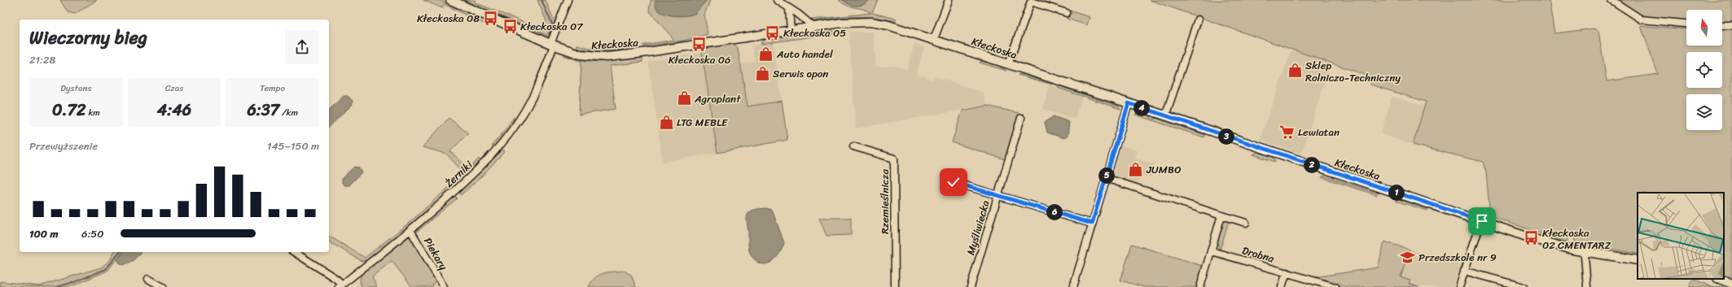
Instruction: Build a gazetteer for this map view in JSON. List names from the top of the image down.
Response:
{
  "streets": {
    "main road": ["Kłeckoska"],
    "street": [
      "Żerniki",
      "Rzemieślnicza",
      "Myśliwiecka",
      "Piekary",
      "Drobna"
    ]
  },
  "crossings": [
    ["Kłeckoska", "Żerniki"],
    ["Żerniki", "Piekary"]
  ],
  "places": {
    "bus stop": [
      "Kłeckoska 08",
      "Kłeckoska 07",
      "Kłeckoska 05",
      "Kłeckoska 06",
      "Kłeckoska 02 CMENTARZ"
    ],
    "shop": [
      "Auto handel",
      "Sklep Rolniczo-Techniczny",
      "Serwis opon",
      "Agroplant",
      "LTG MEBLE",
      "JUMBO"
    ],
    "supermarket": ["Lewiatan"],
    "school or university": ["Przedszkole nr 9"]
  },
  "north": "top",
  "page": {
    "heading": ["Wieczorny bieg", "21:28"],
    "stats": [
      ["Dystans", "0.72 km"],
      ["Czas", "4:46"],
      ["Tempo", "6:37 /km"]
    ],
    "pins": [
      "4",
      "3",
      "2",
      "5",
      "1",
      "6"
    ],
    "chart": ["Przewyższenie", "145–150 m"],
    "list": [
      {
        "name": "100 m",
        "note": "6:50"
      }
    ]
  }
}
